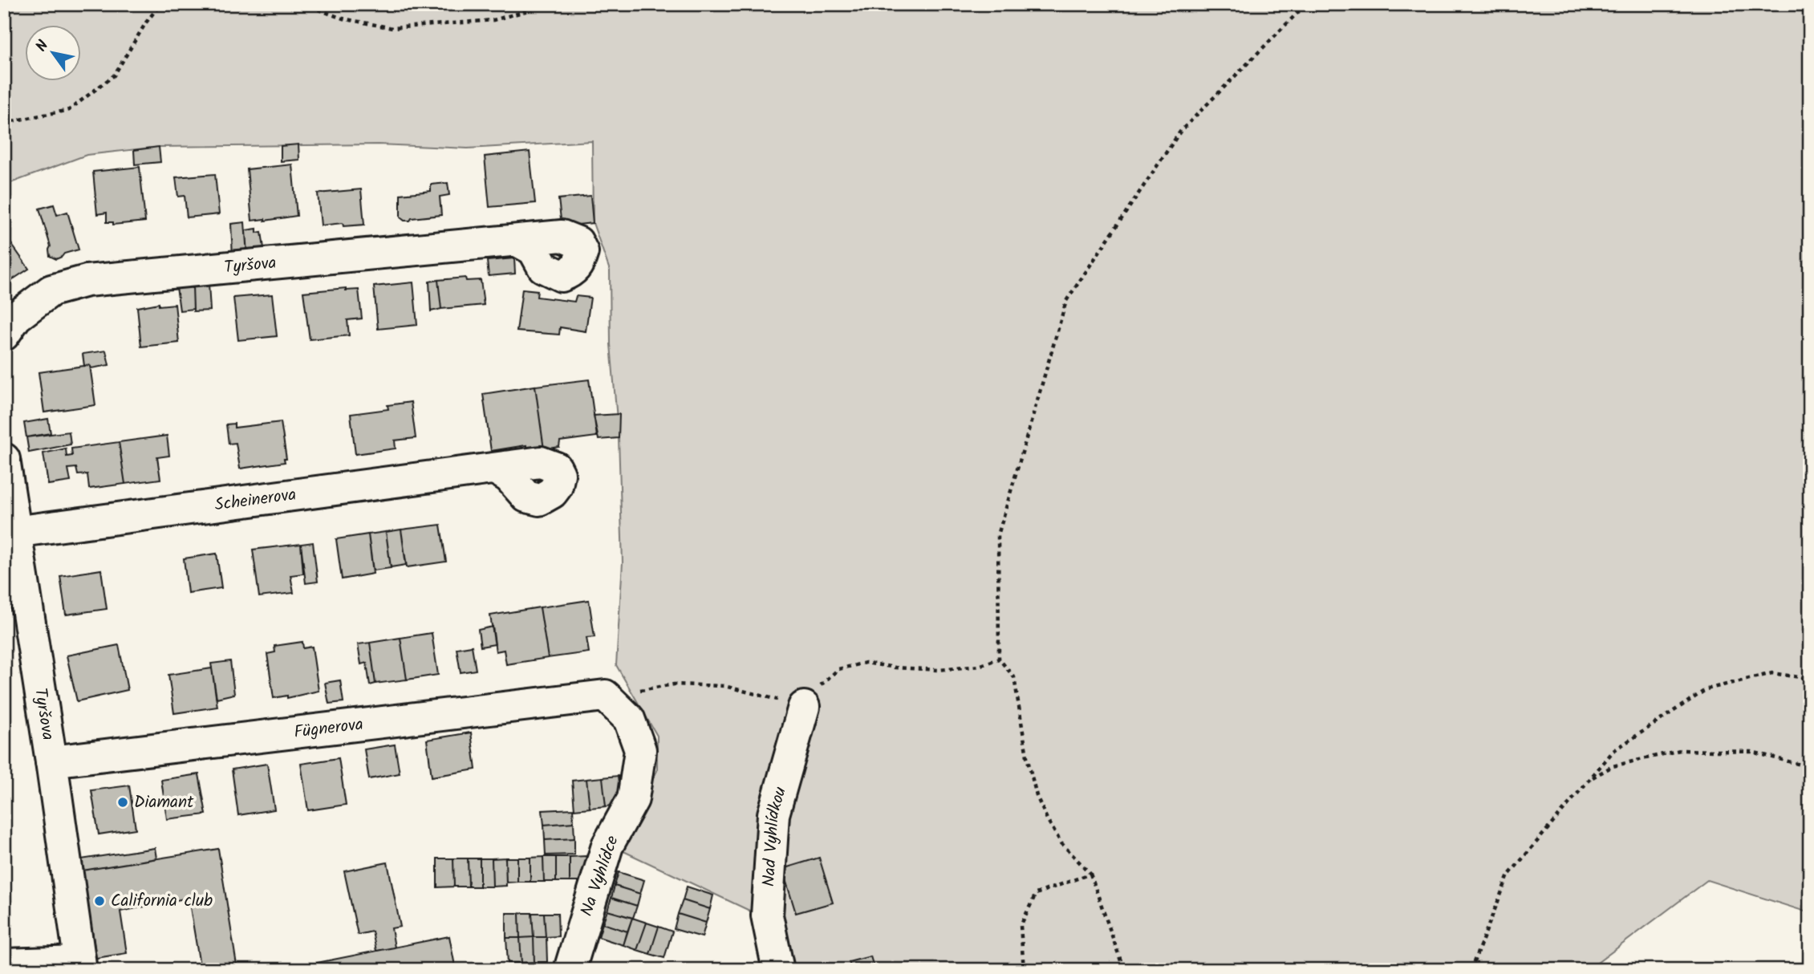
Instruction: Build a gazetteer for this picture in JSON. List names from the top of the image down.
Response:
{
  "streets": {
    "street": [
      "Tyršova",
      "Scheinerova",
      "Fügnerova",
      "Nad Vyhlídkou",
      "Na Vyhlídce"
    ]
  },
  "crossings": [
    ["Tyršova", "Scheinerova"],
    ["Tyršova", "Fügnerova"],
    ["Fügnerova", "Na Vyhlídce"]
  ],
  "places": ["Diamant", "California club"],
  "north": "top left"
}
